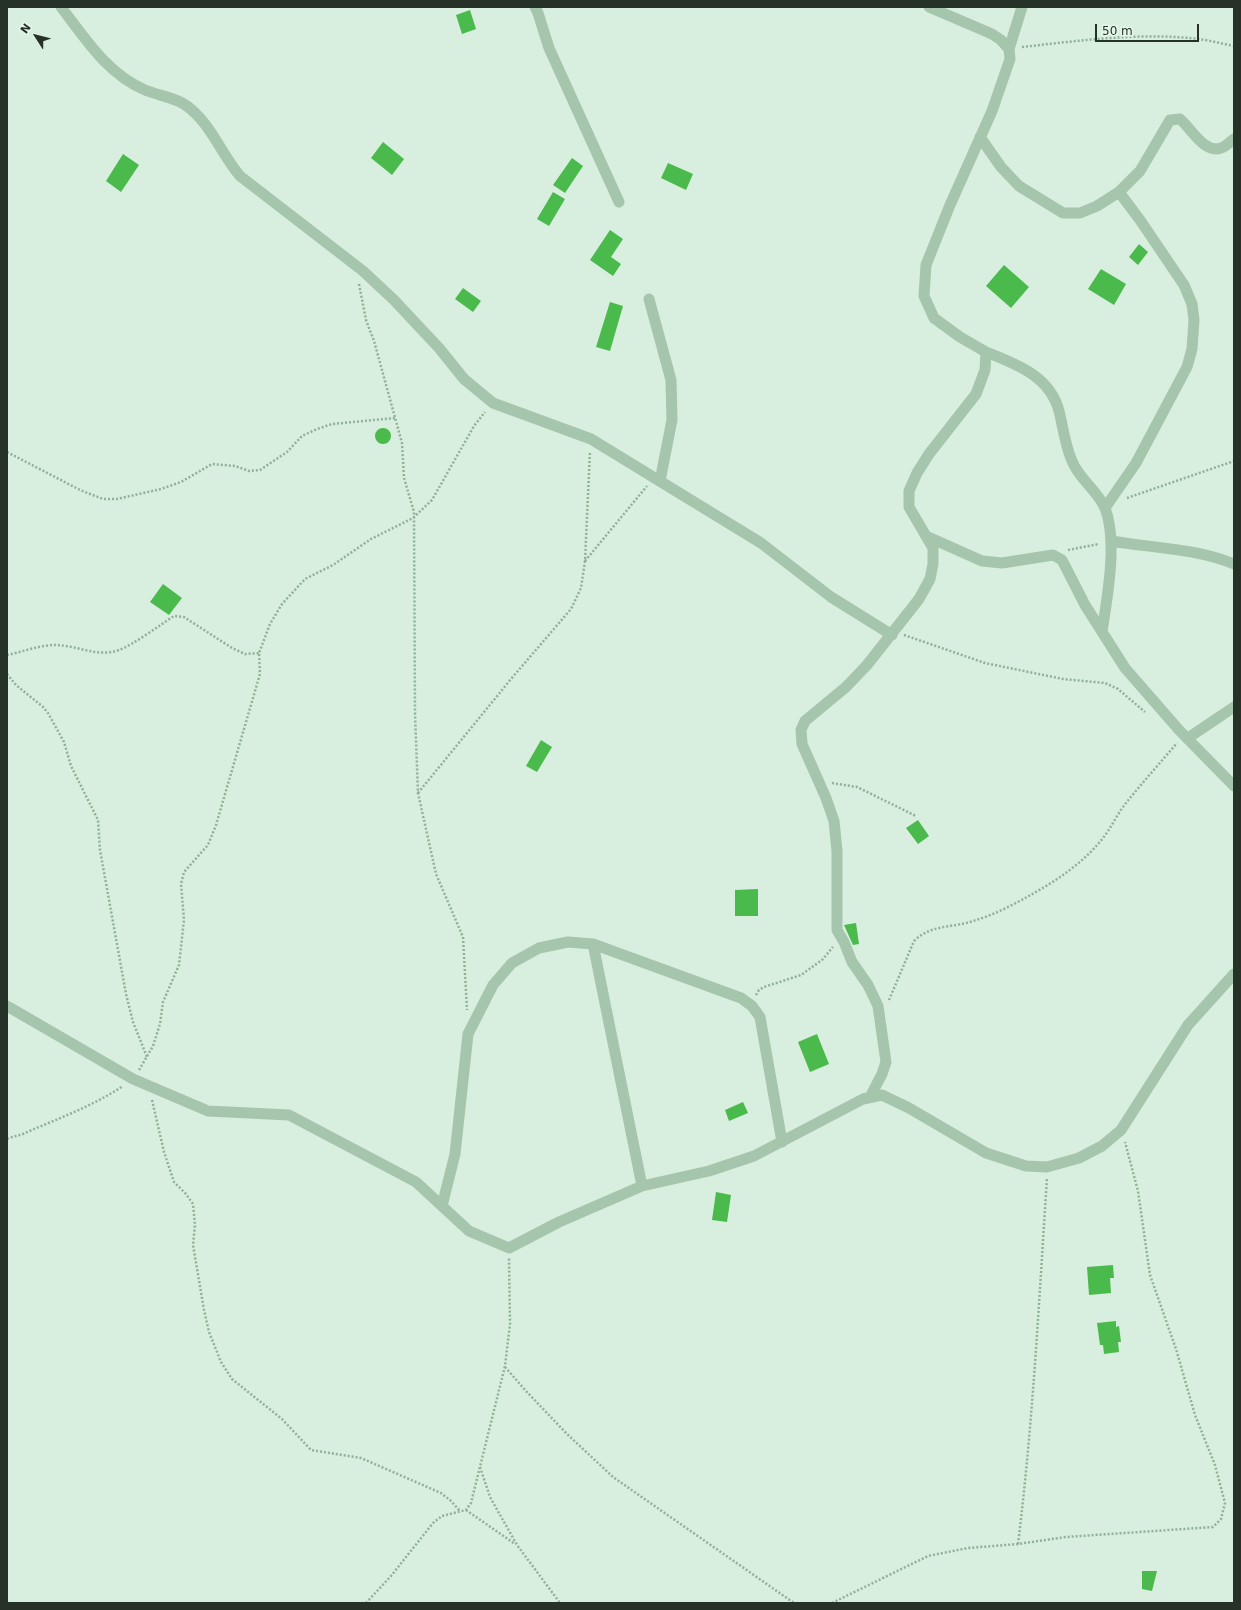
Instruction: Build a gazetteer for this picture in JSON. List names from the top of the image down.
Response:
{
  "scale_bar": "50 m",
  "north": "top left"
}
